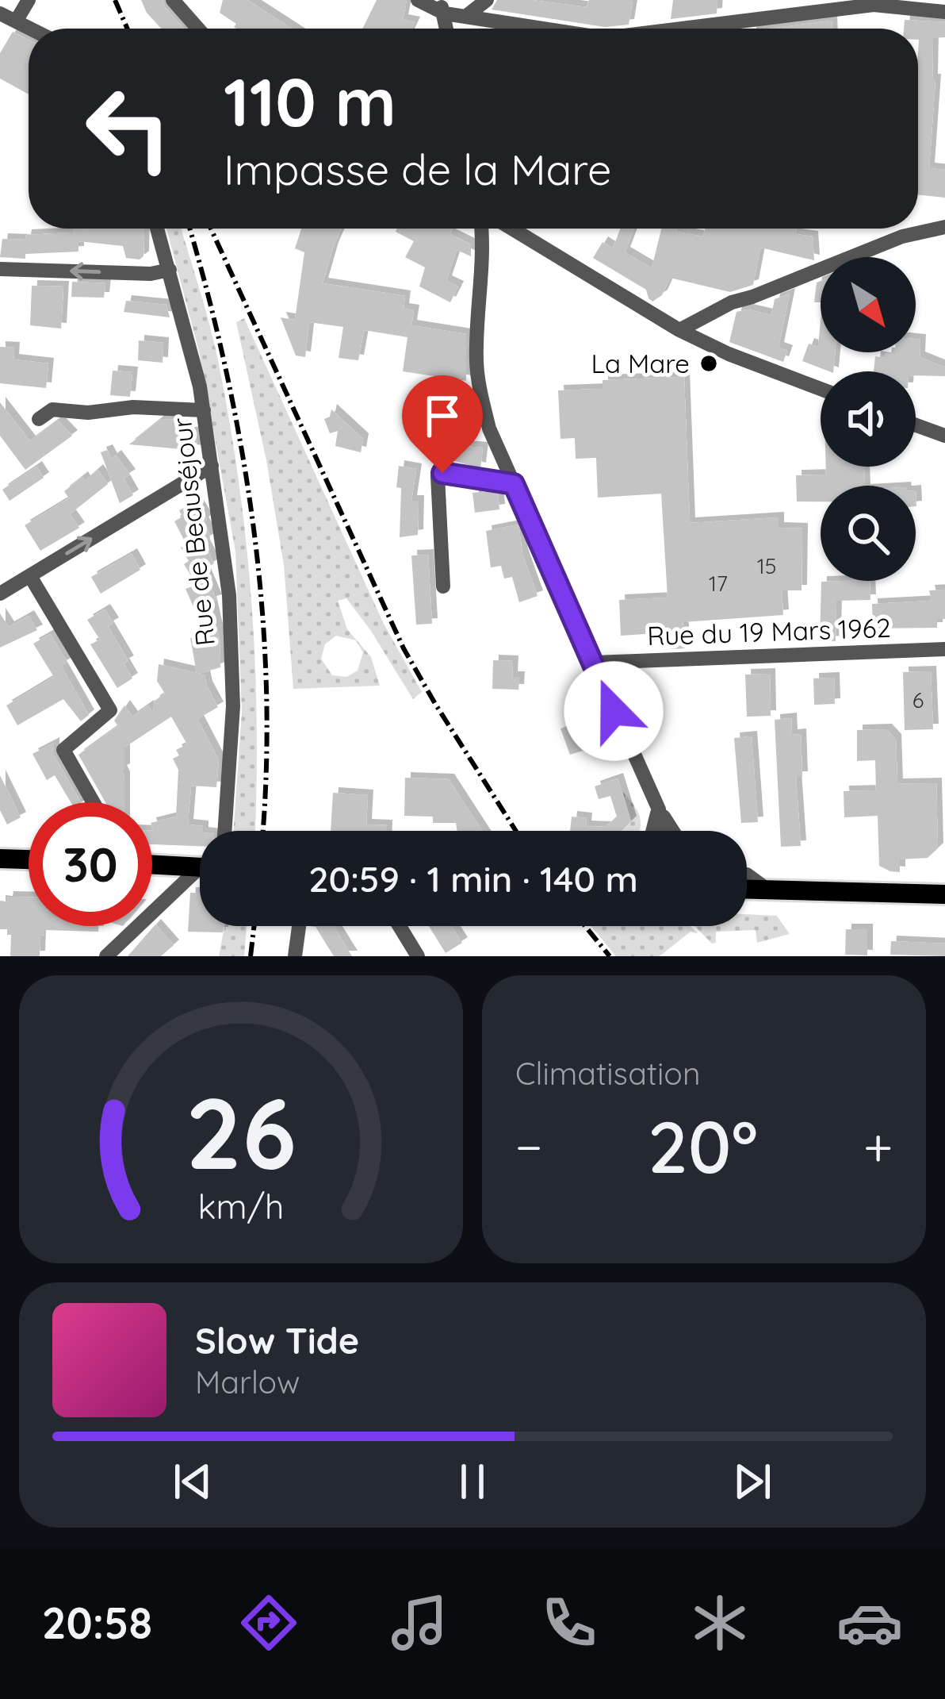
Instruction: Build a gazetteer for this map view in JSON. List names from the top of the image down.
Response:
{
  "streets": {
    "street": ["Rue de Beauséjour", "Rue du 19 Mars 1962"]
  },
  "places": ["La Mare"],
  "house_numbers": ["15", "17", "6"],
  "north": "bottom right",
  "page": {
    "turn": ["110 m", "Impasse de la Mare"],
    "limit": "30",
    "trip": "20:59 · 1 min · 140 m",
    "tile": "Climatisation",
    "heat": ["−", "20°", "+"],
    "song": ["Slow Tide", "Marlow"],
    "tabs": "20:58",
    "gauge": ["26", "km/h"]
  }
}
